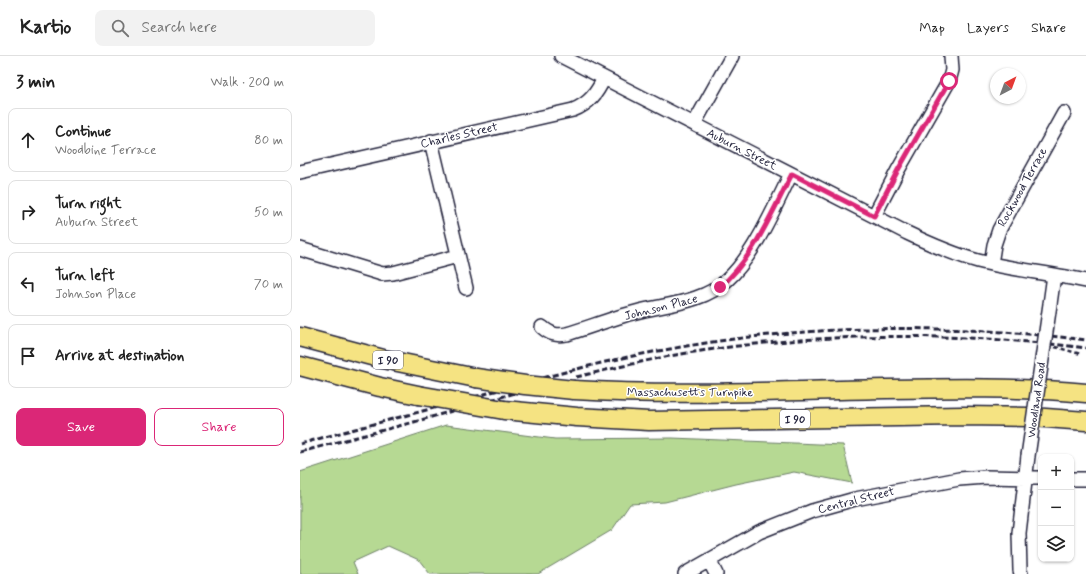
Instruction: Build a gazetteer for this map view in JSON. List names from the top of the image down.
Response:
{
  "streets": {
    "highway": ["I 90", "Massachusetts Turnpike"],
    "street": [
      "Charles Street",
      "Auburn Street",
      "Rockwood Terrace",
      "Johnson Place",
      "Woodland Road",
      "Central Street"
    ]
  },
  "crossings": [
    ["Charles Street", "Auburn Street"],
    ["Auburn Street", "Rockwood Terrace"],
    ["Auburn Street", "Johnson Place"],
    ["Auburn Street", "Woodland Road"],
    ["Woodland Road", "Central Street"]
  ],
  "north": "top right",
  "page": {
    "header": "Kartio",
    "search": "Search here",
    "nav": ["Map", "Layers", "Share"],
    "heading": ["3 min", "Walk · 200 m"],
    "list": [
      ["Continue", "Woodbine Terrace", "80 m"],
      ["Turn right", "Auburn Street", "50 m"],
      ["Turn left", "Johnson Place", "70 m"],
      "Arrive at destination"
    ],
    "buttons": ["Save", "Share"],
    "map_buttons": ["+", "−"]
  }
}
